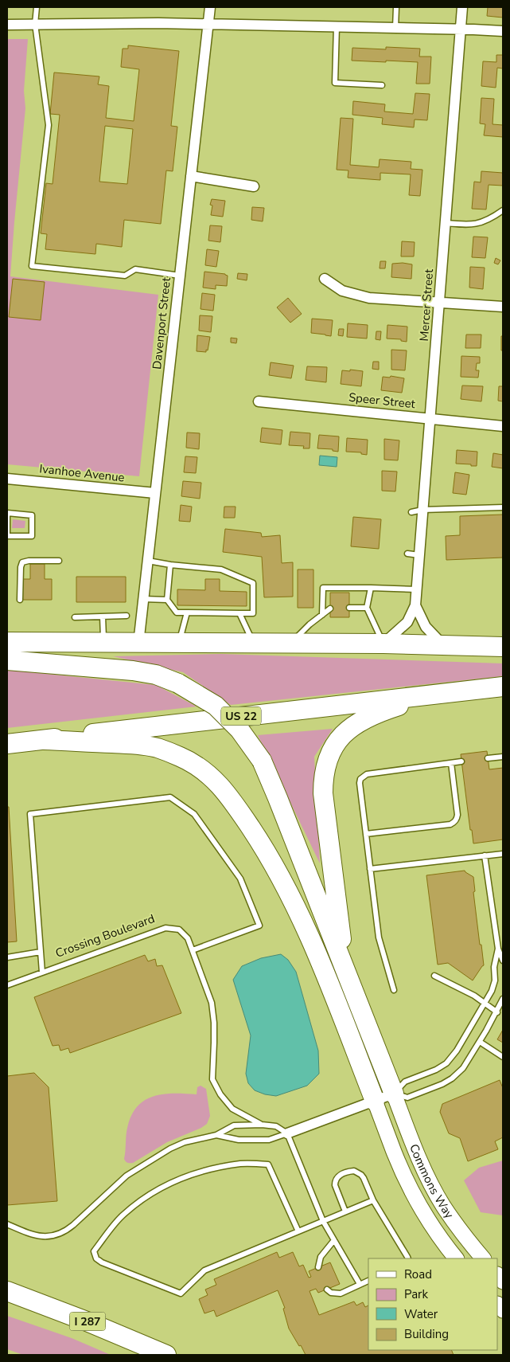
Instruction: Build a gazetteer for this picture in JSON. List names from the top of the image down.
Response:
{
  "streets": {
    "highway": ["US 22", "I 287"],
    "street": [
      "Mercer Street",
      "Davenport Street",
      "Speer Street",
      "Ivanhoe Avenue",
      "Crossing Boulevard",
      "Commons Way"
    ]
  },
  "crossings": [
    ["Mercer Street", "Speer Street"],
    ["Davenport Street", "Ivanhoe Avenue"],
    ["Crossing Boulevard", "Commons Way"]
  ],
  "legend": [
    "Road",
    "Park",
    "Water",
    "Building"
  ]
}
